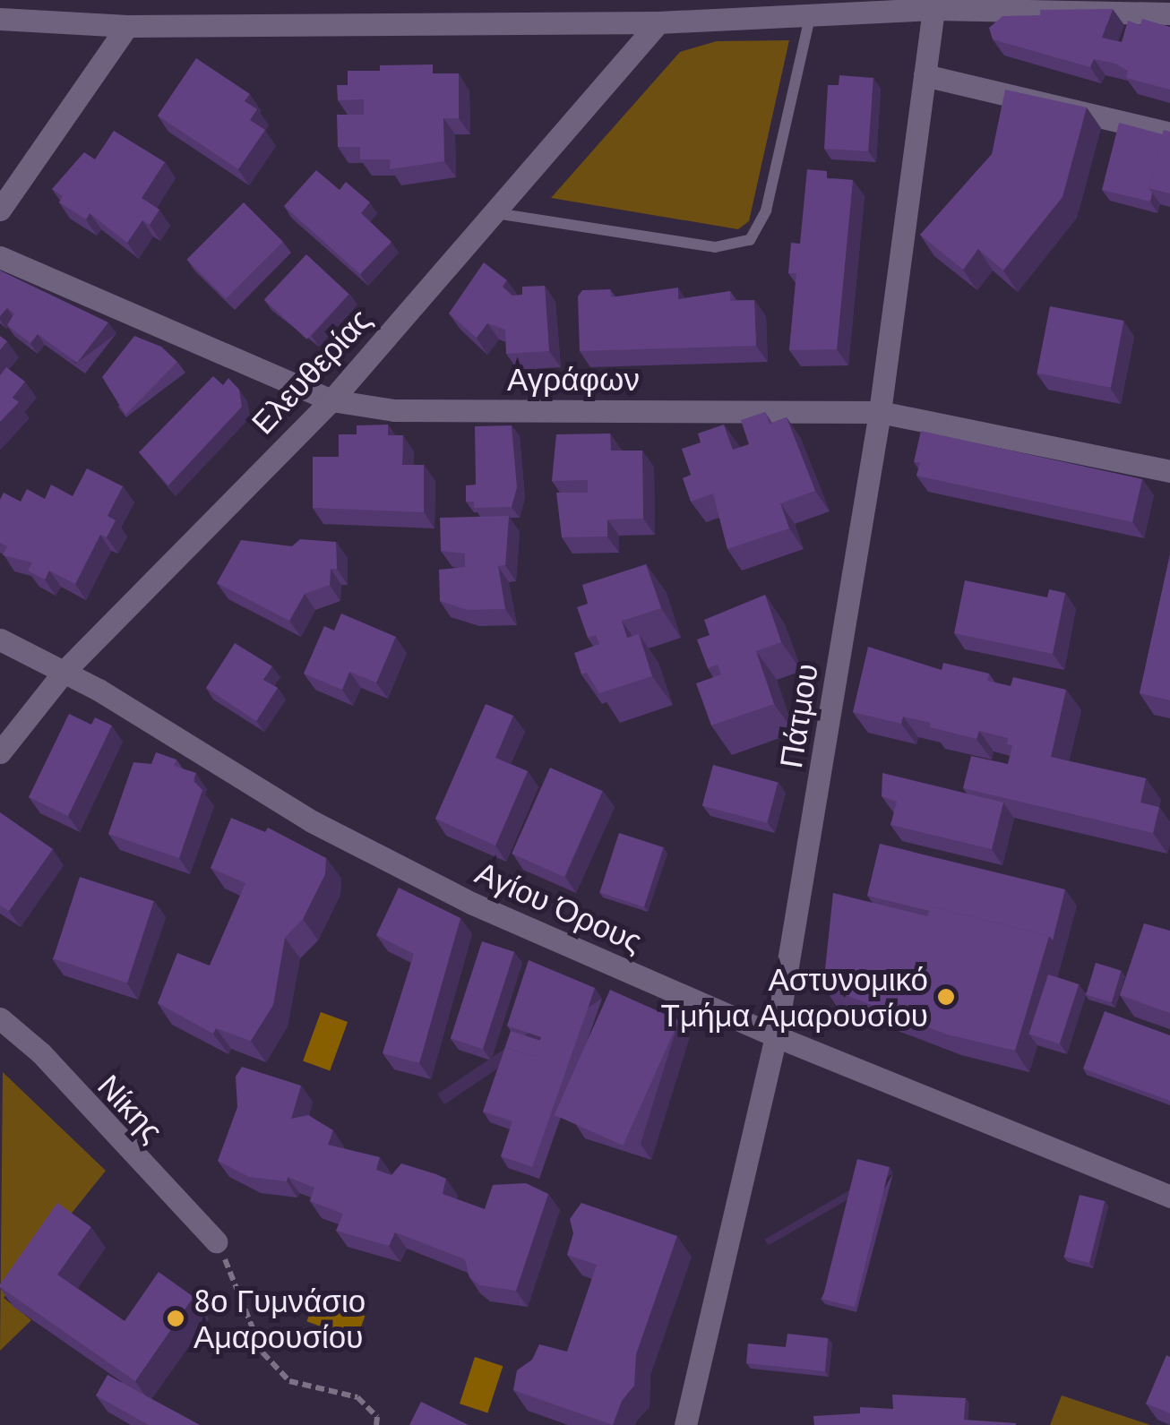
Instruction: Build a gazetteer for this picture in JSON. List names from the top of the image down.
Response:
{
  "streets": {
    "street": [
      "Ελευθερίας",
      "Αγράφων",
      "Πάτμου",
      "Αγίου Όρους",
      "Νίκης"
    ]
  },
  "crossings": [
    ["Ελευθερίας", "Αγράφων"],
    ["Ελευθερίας", "Αγίου Όρους"],
    ["Αγράφων", "Πάτμου"],
    ["Πάτμου", "Αγίου Όρους"]
  ],
  "places": ["Αστυνομικό Τμήμα Αμαρουσίου", "8ο Γυμνάσιο Αμαρουσίου"]
}
